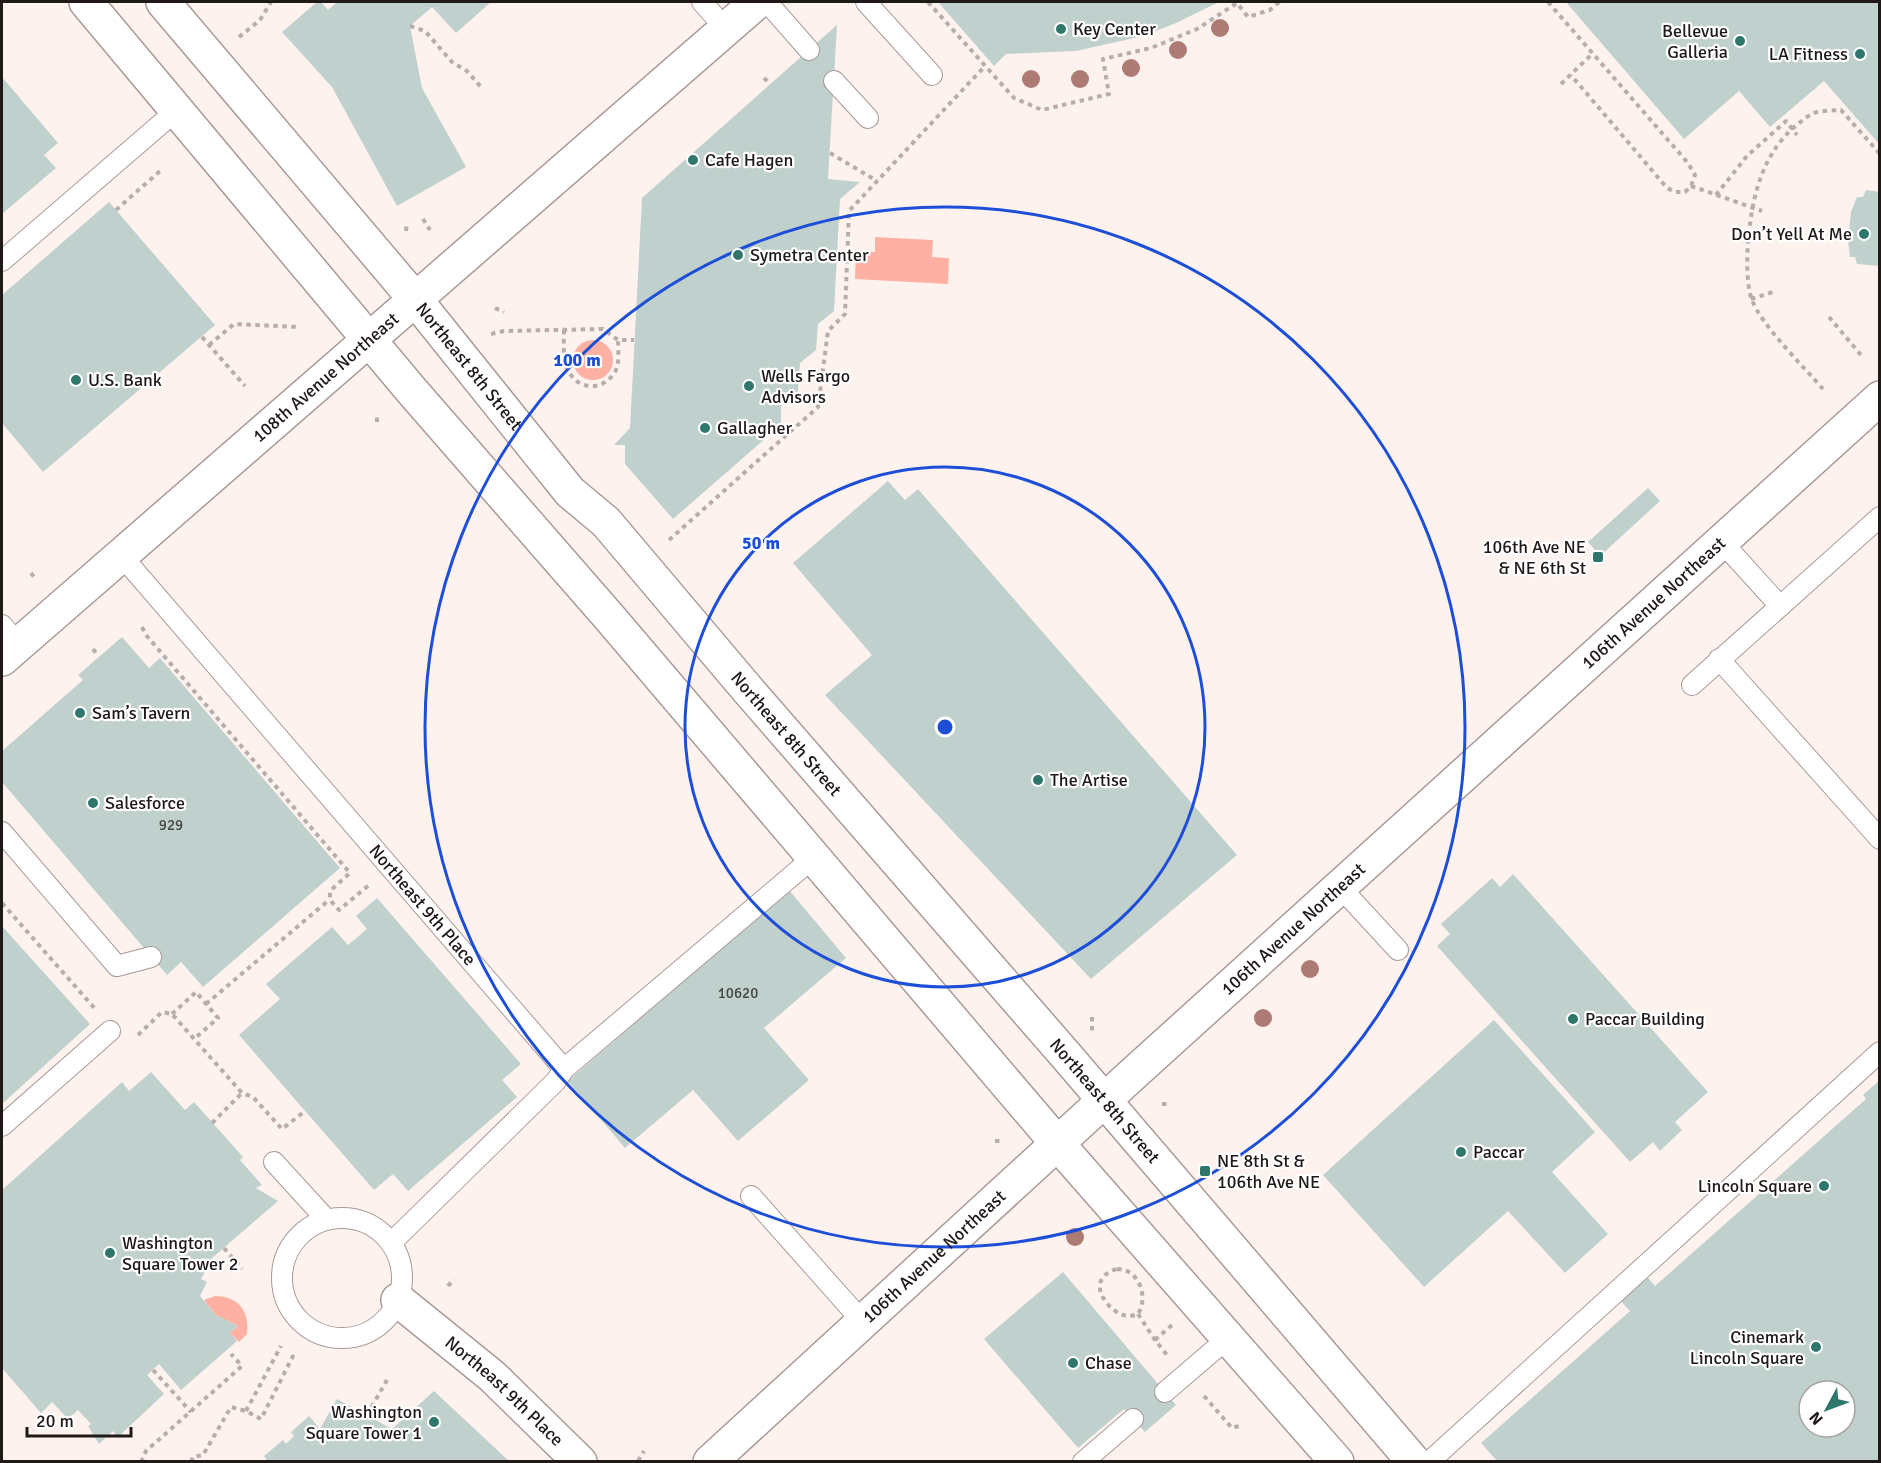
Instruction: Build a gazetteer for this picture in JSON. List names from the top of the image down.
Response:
{
  "streets": {
    "main road": [
      "Northeast 8th Street",
      "108th Avenue Northeast",
      "106th Avenue Northeast",
      "Northeast 9th Place"
    ]
  },
  "crossings": [
    ["Northeast 8th Street", "108th Avenue Northeast"],
    ["Northeast 8th Street", "106th Avenue Northeast"],
    ["108th Avenue Northeast", "Northeast 9th Place"]
  ],
  "places": {
    "other": [
      "Key Center",
      "Bellevue Galleria",
      "LA Fitness",
      "Cafe Hagen",
      "Don’t Yell At Me",
      "Symetra Center",
      "U.S. Bank",
      "Wells Fargo Advisors",
      "Gallagher",
      "Sam’s Tavern",
      "The Artise",
      "Salesforce",
      "Paccar Building",
      "Paccar",
      "Lincoln Square",
      "Washington Square Tower 2",
      "Cinemark Lincoln Square",
      "Chase",
      "Washington Square Tower 1"
    ],
    "transit": ["106th Ave NE & NE 6th St", "NE 8th St & 106th Ave NE"]
  },
  "house_numbers": ["929", "10620"],
  "scale_bar": "20 m",
  "north": "bottom left",
  "rings": ["100 m", "50 m"]
}
